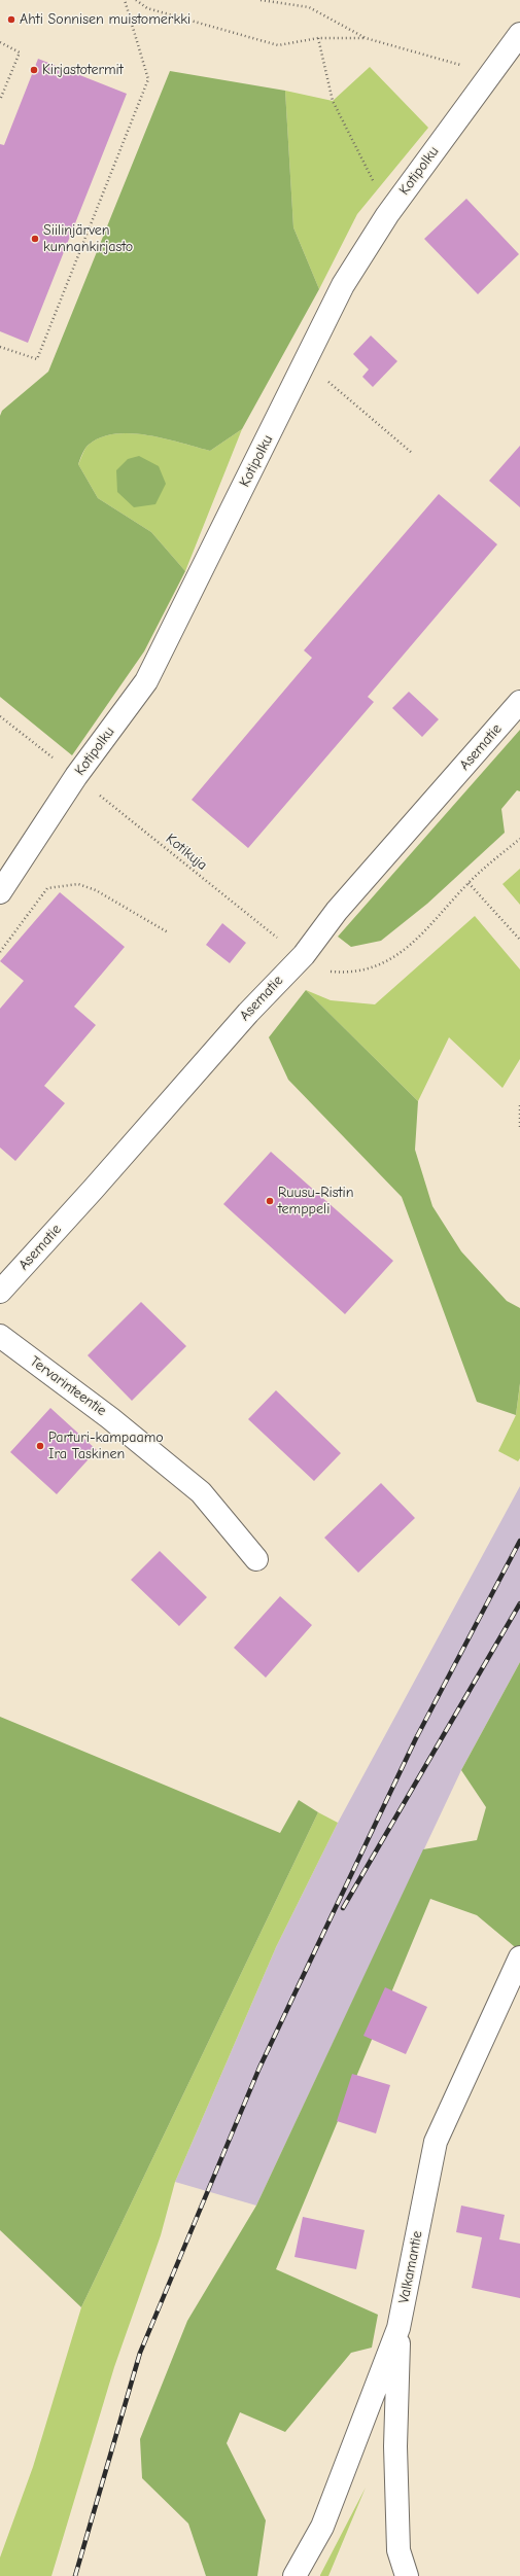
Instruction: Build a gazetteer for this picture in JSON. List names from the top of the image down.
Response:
{
  "streets": {
    "street": [
      "Kotipolku",
      "Asematie",
      "Tervarinteentie",
      "Valkamantie"
    ],
    "path": ["Kotikuja"]
  },
  "crossings": [
    ["Kotipolku", "Kotikuja"],
    ["Asematie", "Kotikuja"]
  ],
  "places": [
    "Ahti Sonnisen muistomerkki",
    "Kirjastotermit",
    "Siilinjärven kunnankirjasto",
    "Ruusu-Ristin temppeli",
    "Parturi-kampaamo Ira Taskinen"
  ]
}
